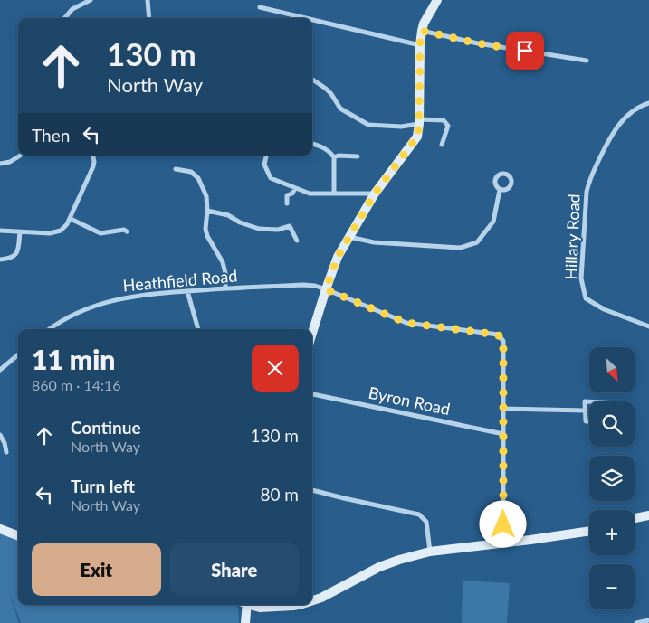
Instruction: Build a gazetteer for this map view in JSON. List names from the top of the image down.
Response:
{
  "streets": {
    "street": ["Hillary Road", "Heathfield Road", "Byron Road"]
  },
  "crossings": [
    ["Heathfield Road", "Byron Road"]
  ],
  "north": "bottom right",
  "page": {
    "turn": ["130 m", "North Way"],
    "then": "Then",
    "heading": ["11 min", "860 m · 14:16"],
    "map_buttons": ["+", "−"],
    "list": [
      {
        "name": "Continue",
        "note": "North Way",
        "value": "130 m"
      },
      {
        "name": "Turn left",
        "note": "North Way",
        "value": "80 m"
      }
    ],
    "buttons": ["Exit", "Share"]
  }
}
